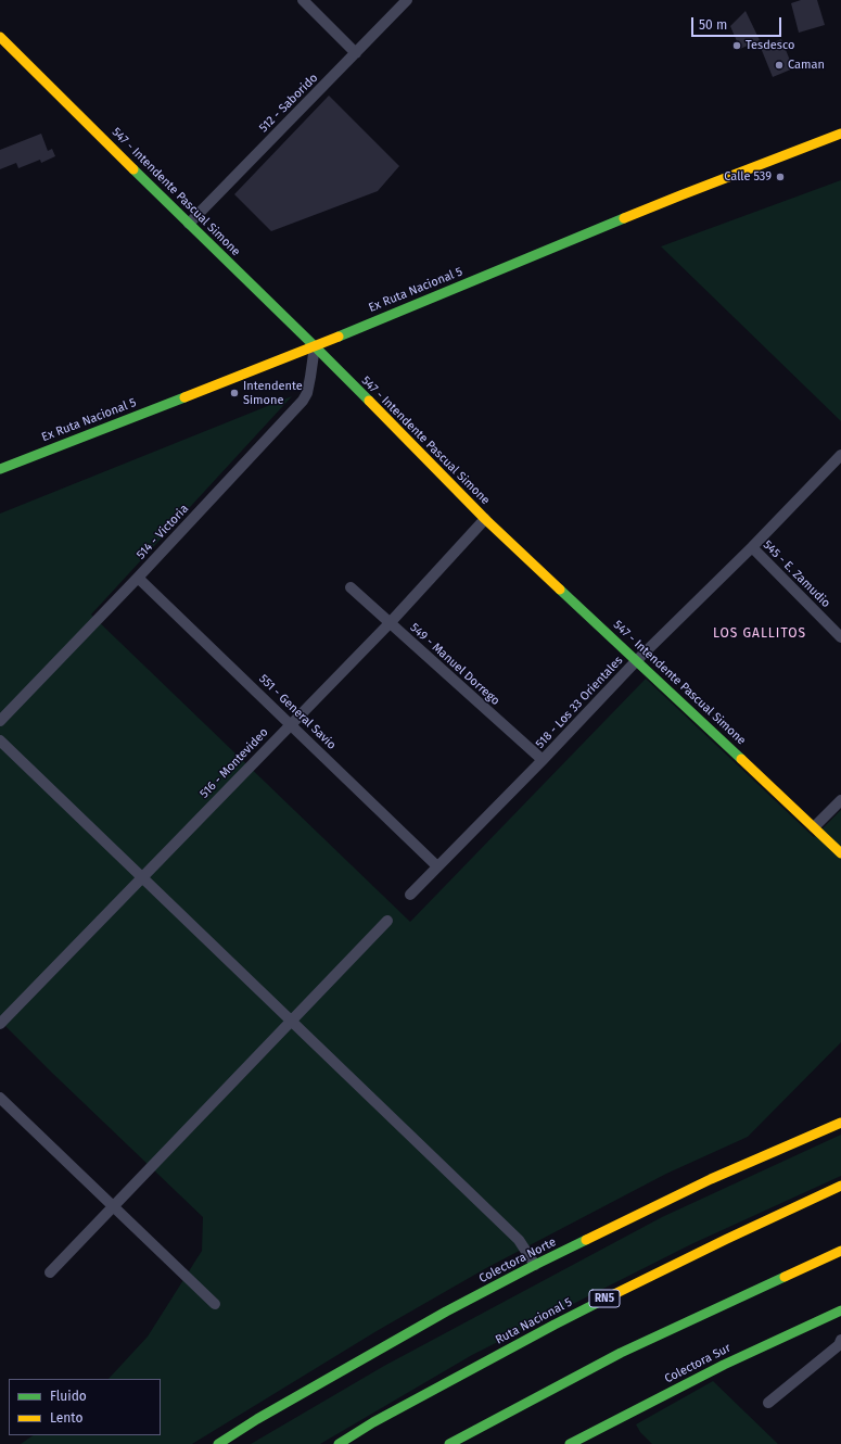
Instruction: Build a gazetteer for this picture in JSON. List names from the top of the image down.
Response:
{
  "streets": {
    "main road": [
      "547 - Intendente Pascual Simone",
      "Ex Ruta Nacional 5",
      "Colectora Norte",
      "RN5",
      "Ruta Nacional 5",
      "Colectora Sur"
    ],
    "street": [
      "512 - Saborido",
      "514 - Victoria",
      "545 - E. Zamudio",
      "549 - Manuel Dorrego",
      "518 - Los 33 Orientales",
      "551 - General Savio",
      "516 - Montevideo"
    ]
  },
  "crossings": [
    ["512 - Saborido", "547 - Intendente Pascual Simone"],
    ["547 - Intendente Pascual Simone", "Ex Ruta Nacional 5"],
    ["547 - Intendente Pascual Simone", "514 - Victoria"],
    ["547 - Intendente Pascual Simone", "518 - Los 33 Orientales"],
    ["547 - Intendente Pascual Simone", "516 - Montevideo"],
    ["Ex Ruta Nacional 5", "514 - Victoria"],
    ["514 - Victoria", "551 - General Savio"],
    ["545 - E. Zamudio", "518 - Los 33 Orientales"],
    ["549 - Manuel Dorrego", "518 - Los 33 Orientales"],
    ["549 - Manuel Dorrego", "516 - Montevideo"],
    ["518 - Los 33 Orientales", "551 - General Savio"],
    ["551 - General Savio", "516 - Montevideo"]
  ],
  "districts": ["LOS GALLITOS"],
  "places": [
    "Tesdesco",
    "Caman",
    "Calle 539",
    "Intendente Simone"
  ],
  "legend": ["Fluido", "Lento"],
  "scale_bar": "50 m"
}
